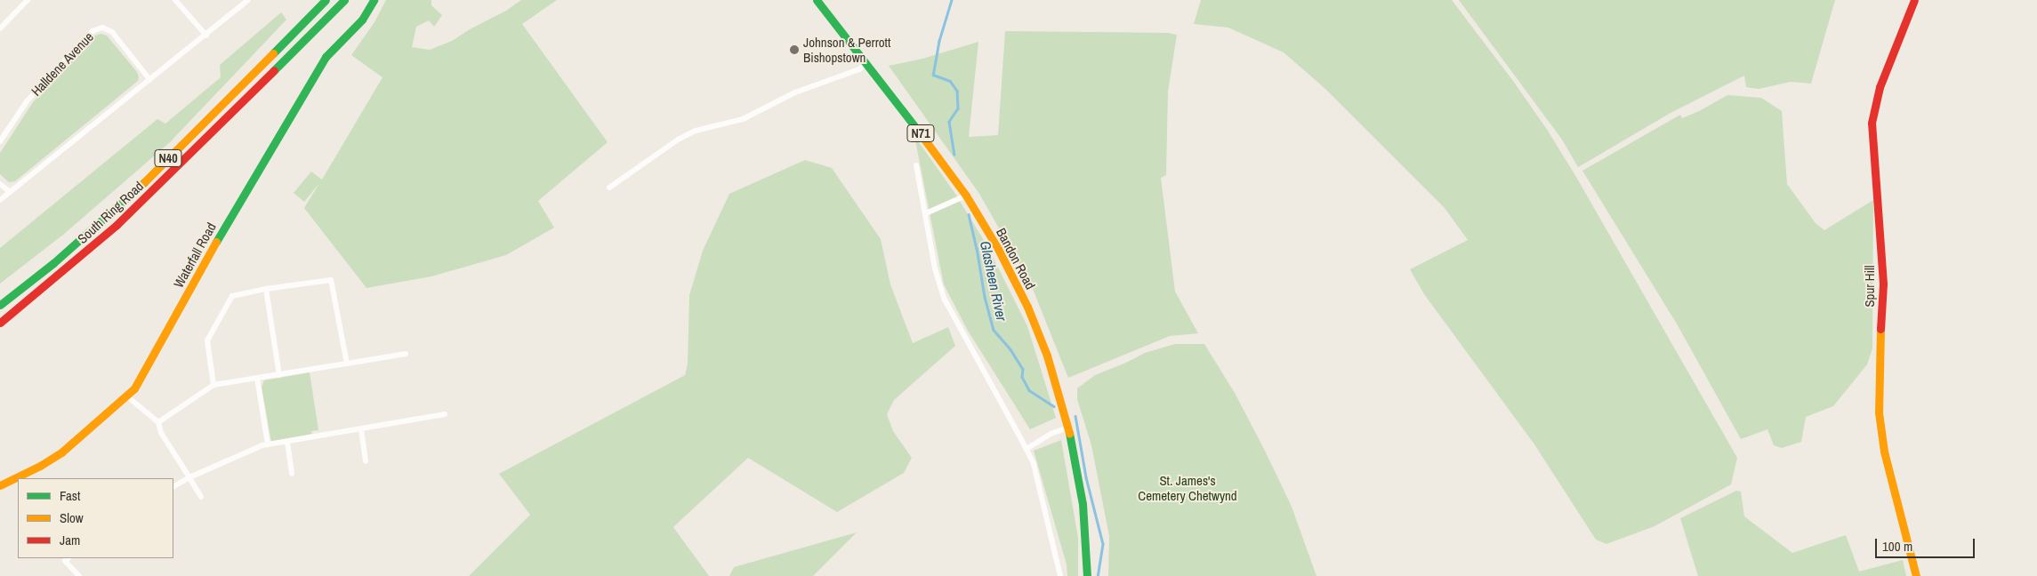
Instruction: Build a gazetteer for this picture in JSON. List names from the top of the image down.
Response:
{
  "streets": {
    "main road": [
      "N71",
      "N40",
      "South Ring Road",
      "Waterfall Road",
      "Bandon Road",
      "Spur Hill"
    ],
    "street": ["Halldene Avenue"]
  },
  "water": ["Glasheen River"],
  "parks": ["St. James's Cemetery Chetwynd"],
  "places": ["Johnson & Perrott Bishopstown"],
  "legend": ["Fast", "Slow", "Jam"],
  "scale_bar": "100 m"
}
